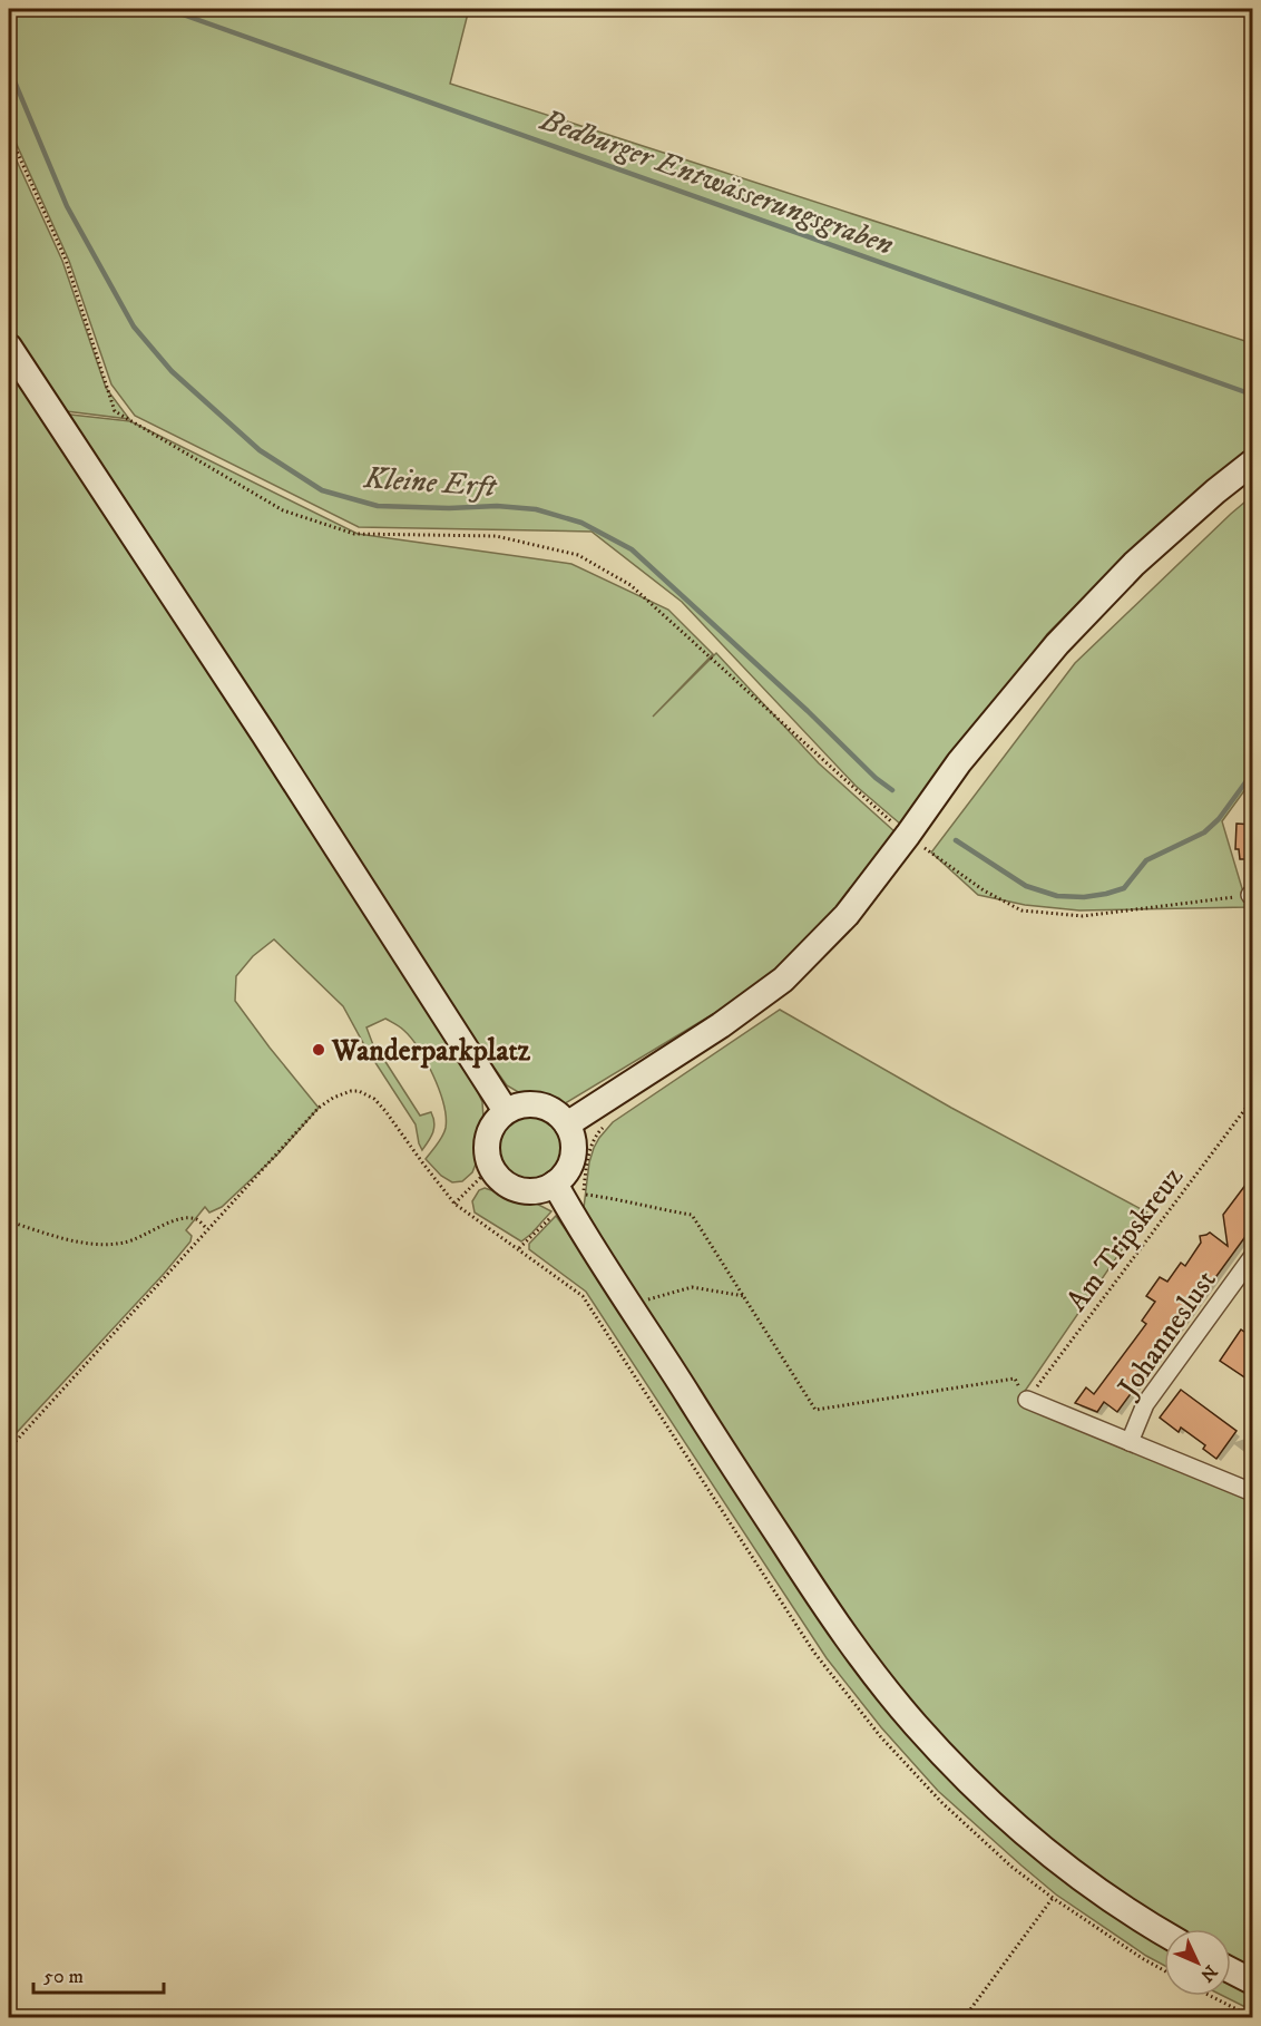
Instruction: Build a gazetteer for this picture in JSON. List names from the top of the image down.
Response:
{
  "streets": {
    "street": ["Johanneslust"],
    "path": ["Am Tripskreuz"]
  },
  "water": ["Bedburger Entwässerungsgraben", "Kleine Erft"],
  "places": ["Wanderparkplatz"],
  "scale_bar": "50 m",
  "north": "bottom right"
}
